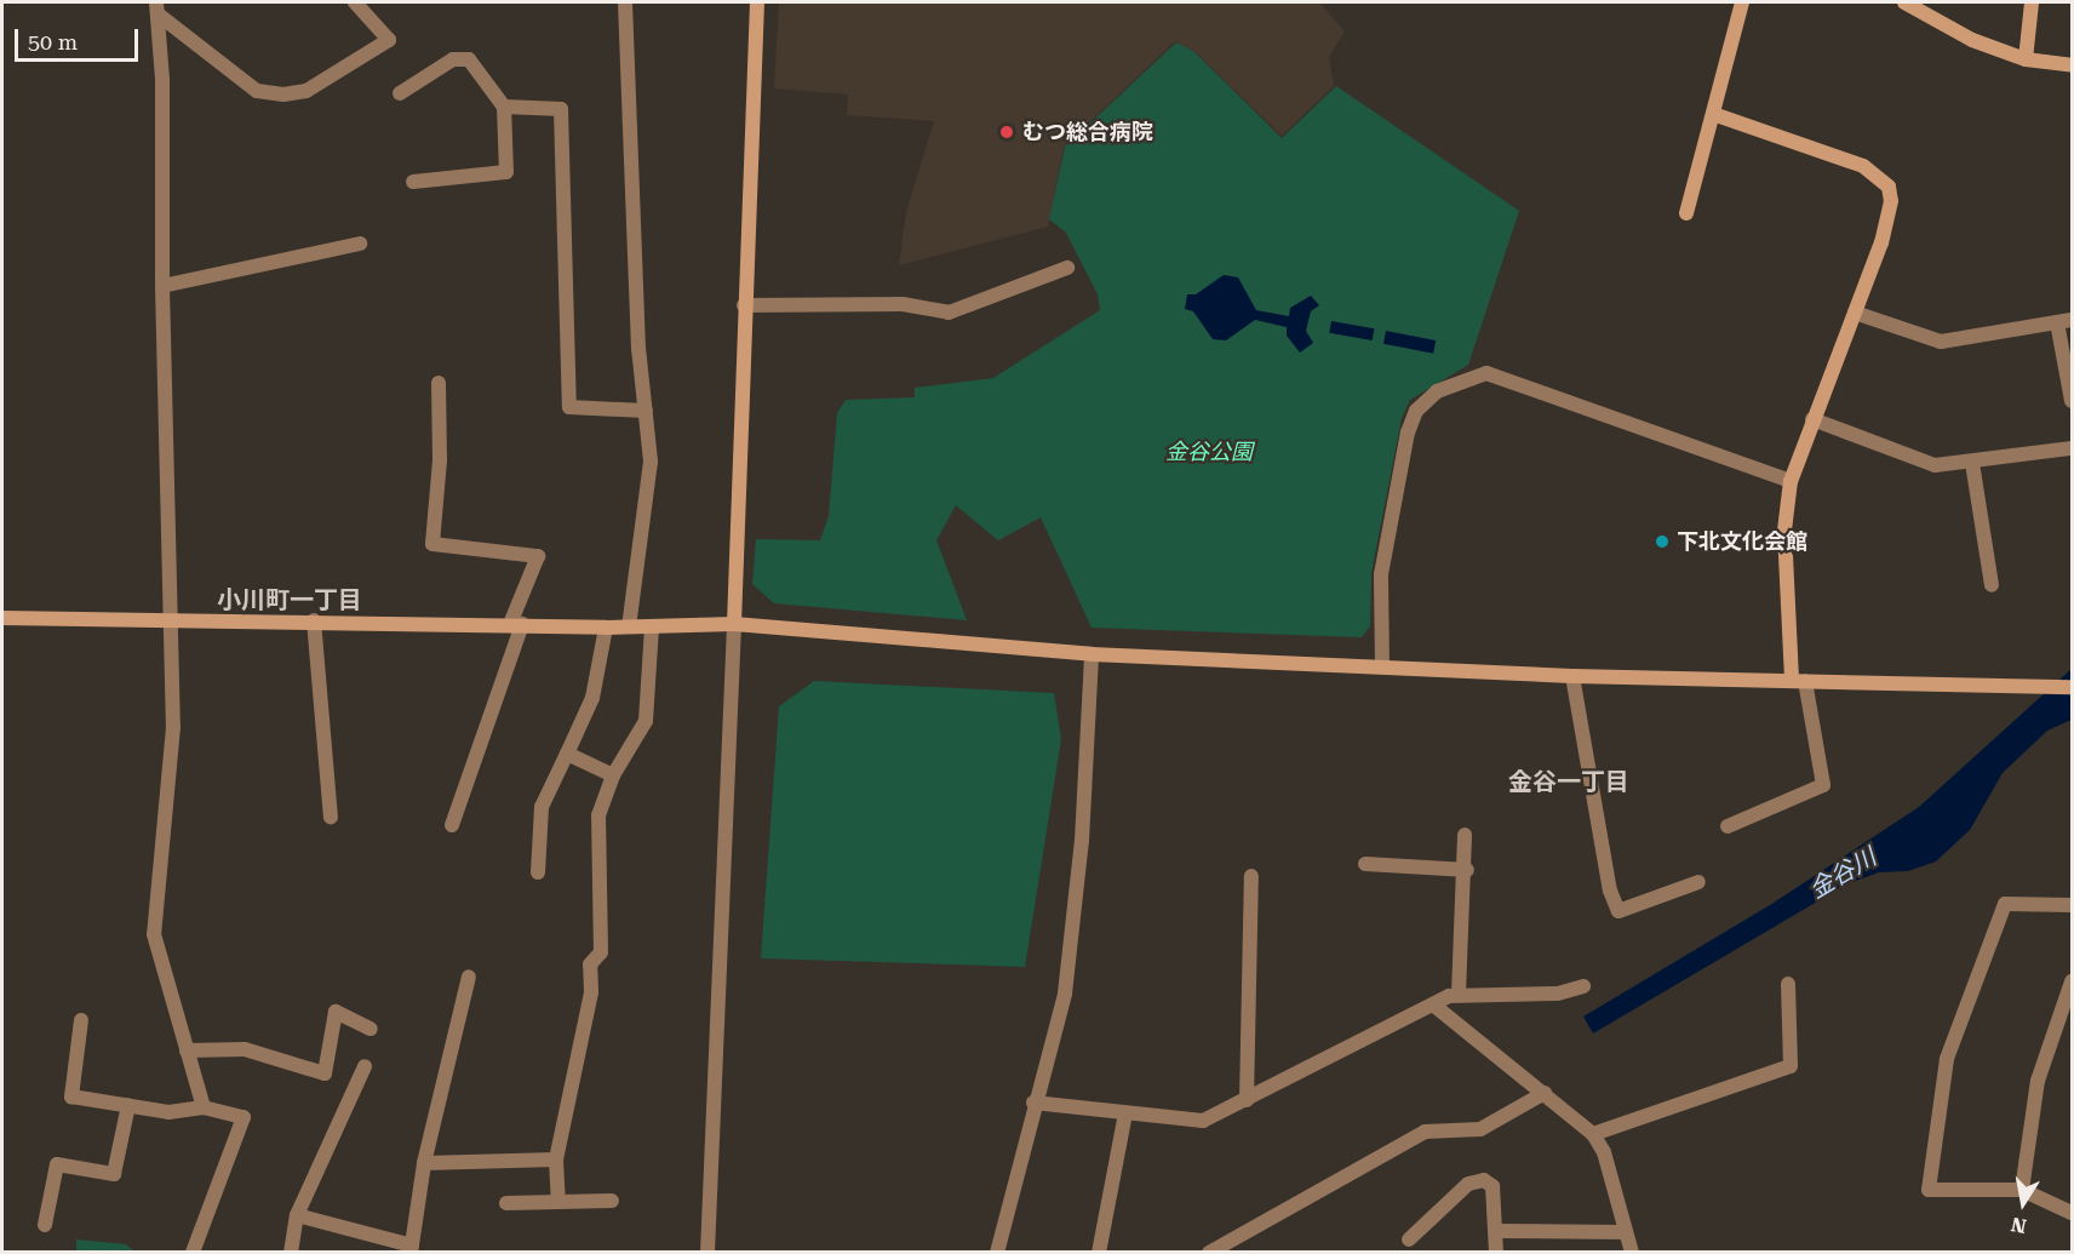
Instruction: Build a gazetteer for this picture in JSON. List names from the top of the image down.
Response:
{
  "districts": ["小川町一丁目", "金谷一丁目"],
  "water": ["金谷川"],
  "parks": ["金谷公園"],
  "places": ["むつ総合病院", "下北文化会館"],
  "scale_bar": "50 m",
  "north": "bottom"
}
